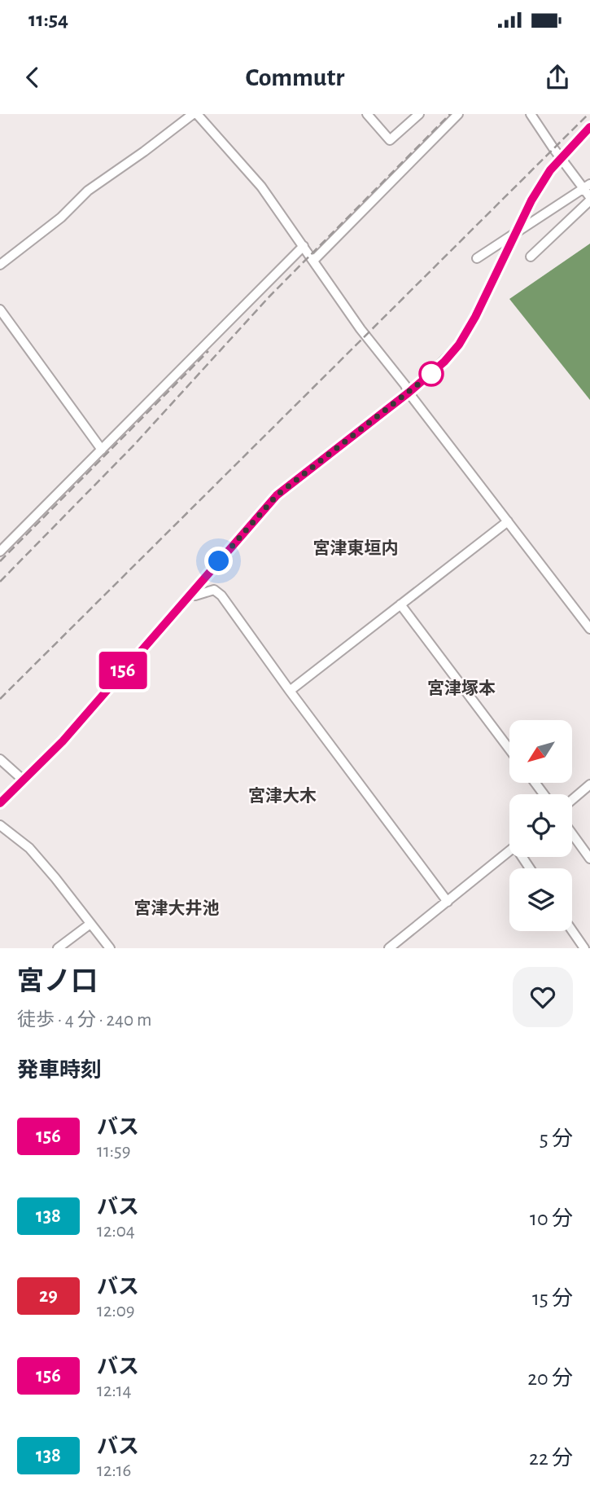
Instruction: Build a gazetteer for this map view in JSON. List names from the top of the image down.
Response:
{
  "districts": [
    "宮津東垣内",
    "宮津塚本",
    "宮津大木",
    "宮津大井池"
  ],
  "lines": ["bus line 156"],
  "north": "bottom left",
  "page": {
    "status": "11:54",
    "header": "Commutr",
    "on_map": "156",
    "heading": [
      ["宮ノ口", "徒歩 · 4 分 · 240 m"],
      "発車時刻"
    ],
    "list": [
      {
        "mark": "156",
        "name": "バス",
        "note": "11:59",
        "value": "5 分"
      },
      {
        "mark": "138",
        "name": "バス",
        "note": "12:04",
        "value": "10 分"
      },
      {
        "mark": "29",
        "name": "バス",
        "note": "12:09",
        "value": "15 分"
      },
      {
        "mark": "156",
        "name": "バス",
        "note": "12:14",
        "value": "20 分"
      },
      {
        "mark": "138",
        "name": "バス",
        "note": "12:16",
        "value": "22 分"
      }
    ]
  }
}
